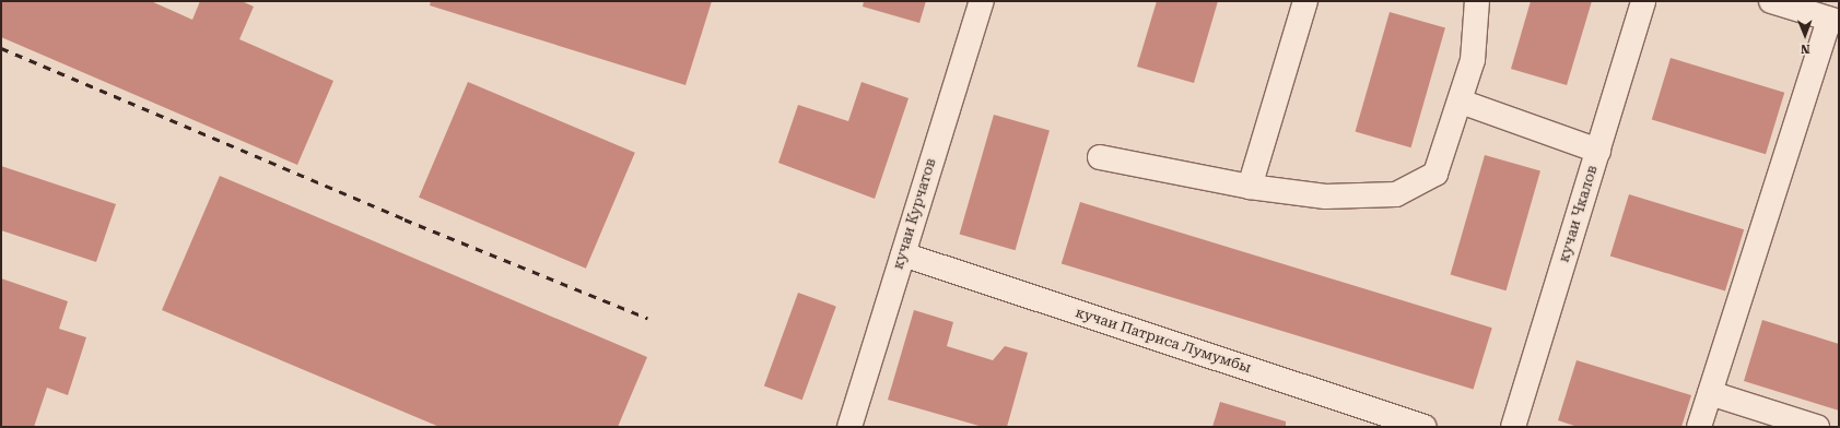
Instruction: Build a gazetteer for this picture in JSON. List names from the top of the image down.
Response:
{
  "streets": {
    "street": ["кучаи Курчатов", "кучаи Чкалов", "кучаи Патриса Лумумбы"]
  },
  "crossings": [
    ["кучаи Курчатов", "кучаи Патриса Лумумбы"]
  ],
  "north": "bottom"
}
